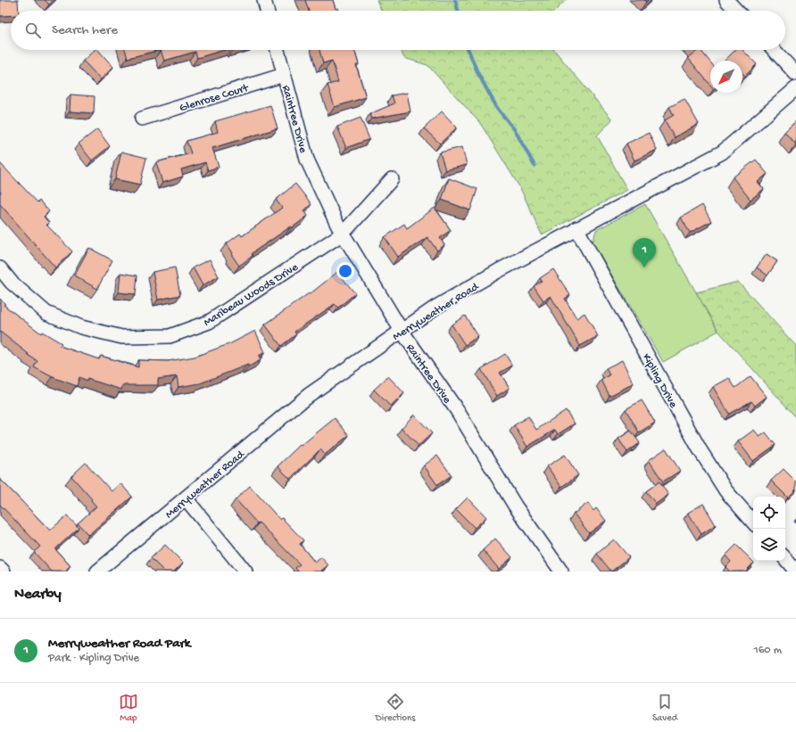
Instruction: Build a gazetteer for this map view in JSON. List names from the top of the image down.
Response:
{
  "streets": {
    "street": [
      "Glenrose Court",
      "Raintree Drive",
      "Maribeau Woods Drive",
      "Merryweather Road",
      "Kipling Drive"
    ]
  },
  "crossings": [
    ["Glenrose Court", "Raintree Drive"],
    ["Raintree Drive", "Maribeau Woods Drive"],
    ["Raintree Drive", "Merryweather Road"],
    ["Merryweather Road", "Kipling Drive"]
  ],
  "north": "bottom left",
  "page": {
    "search": "Search here",
    "pins": "1",
    "heading": "Nearby",
    "list": [
      {
        "mark": "1",
        "name": "Merryweather Road Park",
        "note": "Park · Kipling Drive",
        "value": "160 m"
      }
    ],
    "nav": ["Map", "Directions", "Saved"]
  }
}
